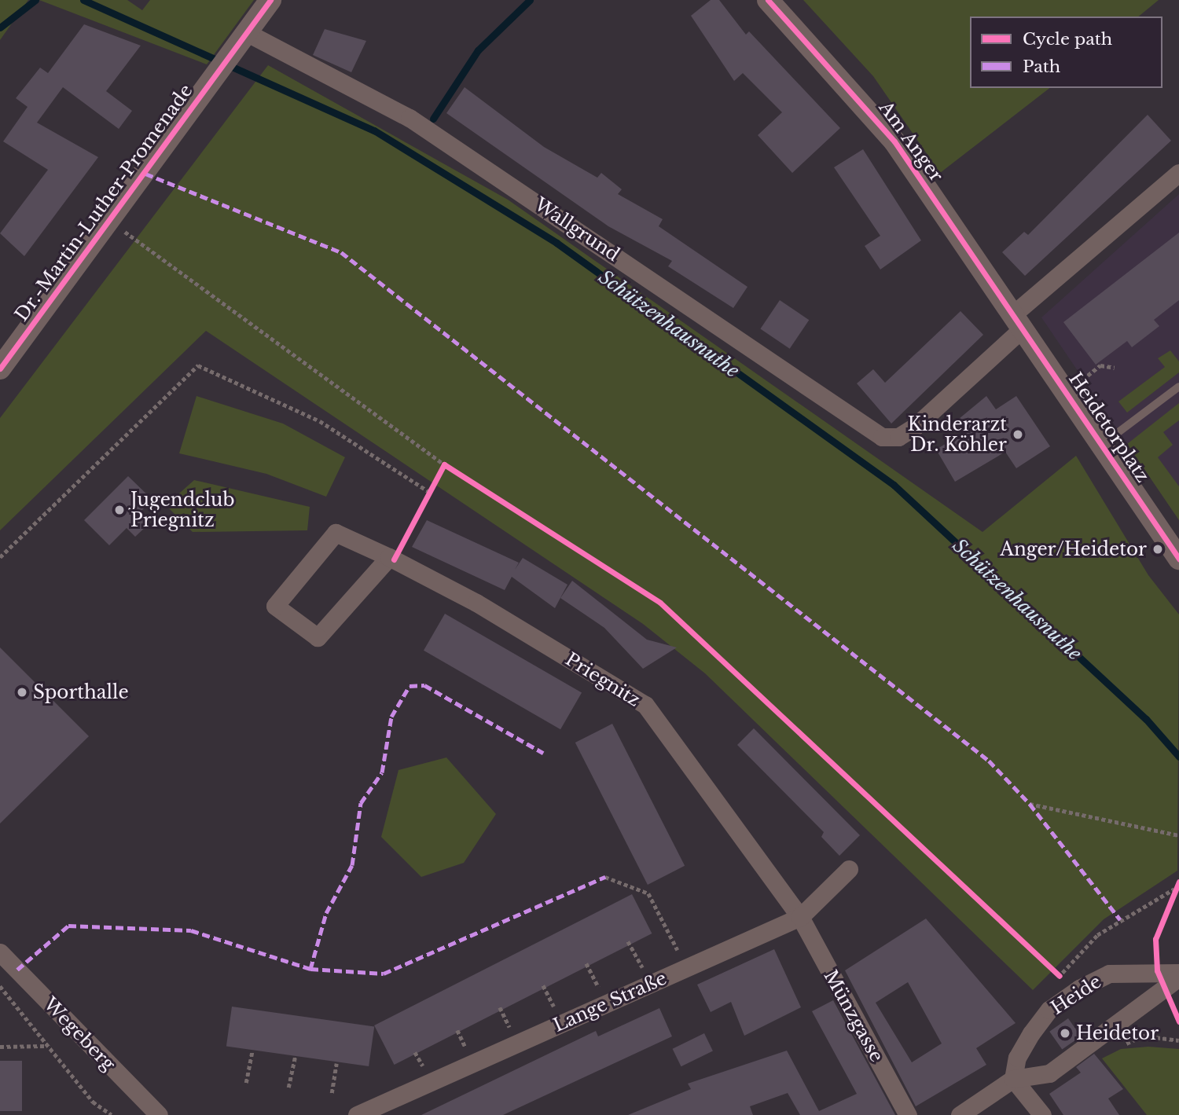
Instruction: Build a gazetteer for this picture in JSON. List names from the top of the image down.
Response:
{
  "streets": {
    "street": [
      "Am Anger",
      "Dr.-Martin-Luther-Promenade",
      "Wallgrund",
      "Heidetorplatz",
      "Priegnitz",
      "Heide",
      "Lange Straße",
      "Münzgasse",
      "Wegeberg"
    ]
  },
  "crossings": [
    ["Am Anger", "Wallgrund"],
    ["Am Anger", "Heidetorplatz"],
    ["Dr.-Martin-Luther-Promenade", "Wallgrund"],
    ["Wallgrund", "Heidetorplatz"],
    ["Priegnitz", "Lange Straße"],
    ["Priegnitz", "Münzgasse"],
    ["Lange Straße", "Münzgasse"]
  ],
  "water": ["Schützenhausnuthe"],
  "places": [
    "Kinderarzt Dr. Köhler",
    "Jugendclub Priegnitz",
    "Anger/Heidetor",
    "Sporthalle",
    "Heidetor"
  ],
  "legend": ["Cycle path", "Path"]
}
